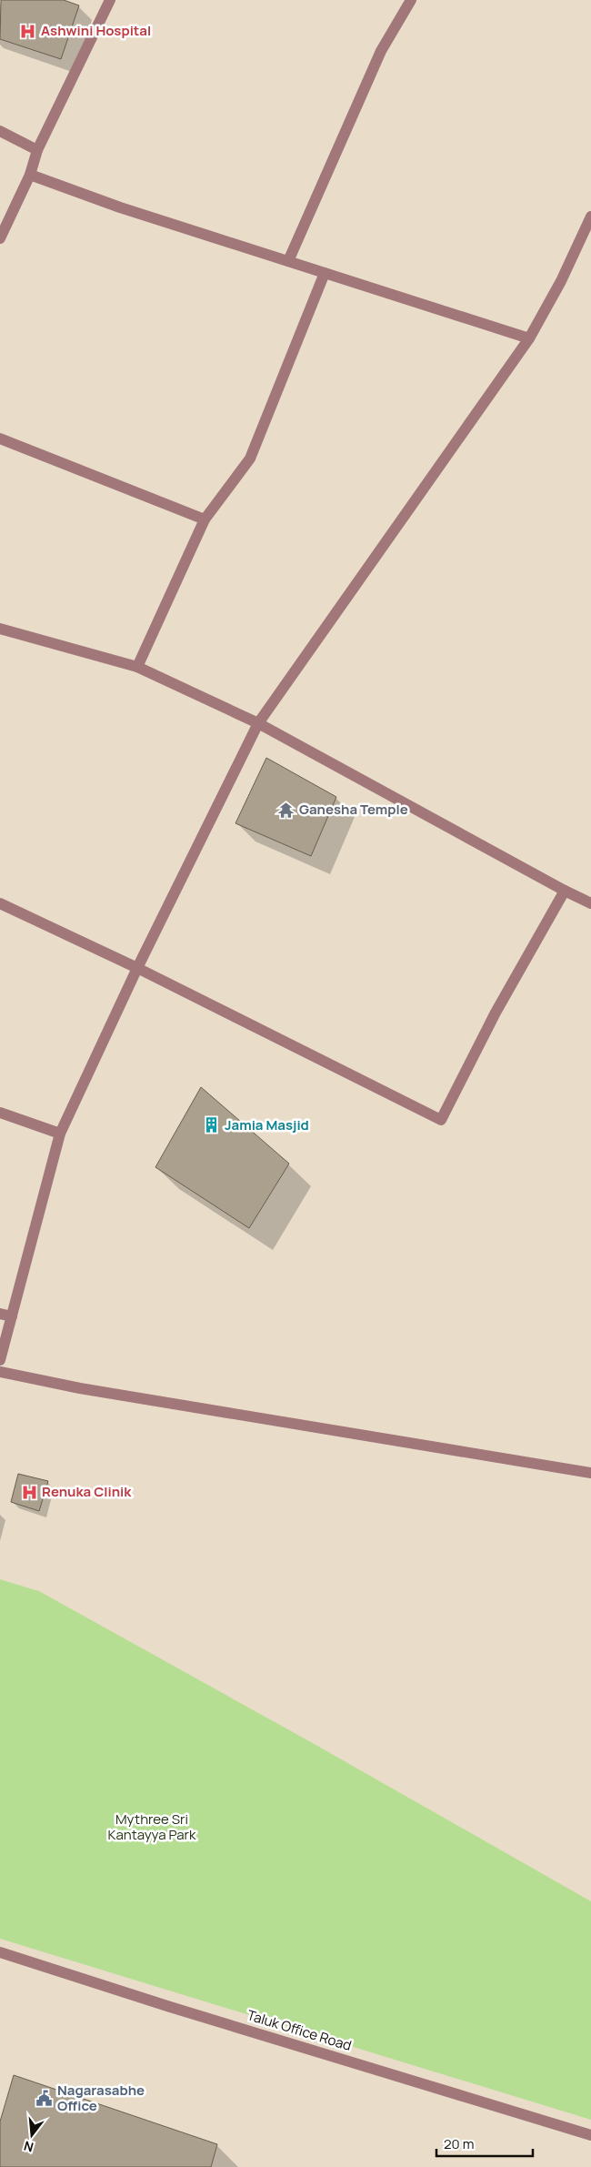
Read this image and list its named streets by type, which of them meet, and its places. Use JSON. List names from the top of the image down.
{
  "streets": {
    "street": ["Taluk Office Road"]
  },
  "parks": ["Mythree Sri Kantayya Park"],
  "places": {
    "hospital": ["Ashwini Hospital", "Renuka Clinik"],
    "temple": ["Ganesha Temple"],
    "building": ["Jamia Masjid"],
    "public building": ["Nagarasabhe Office"]
  },
  "scale_bar": "20 m",
  "north": "bottom"
}
